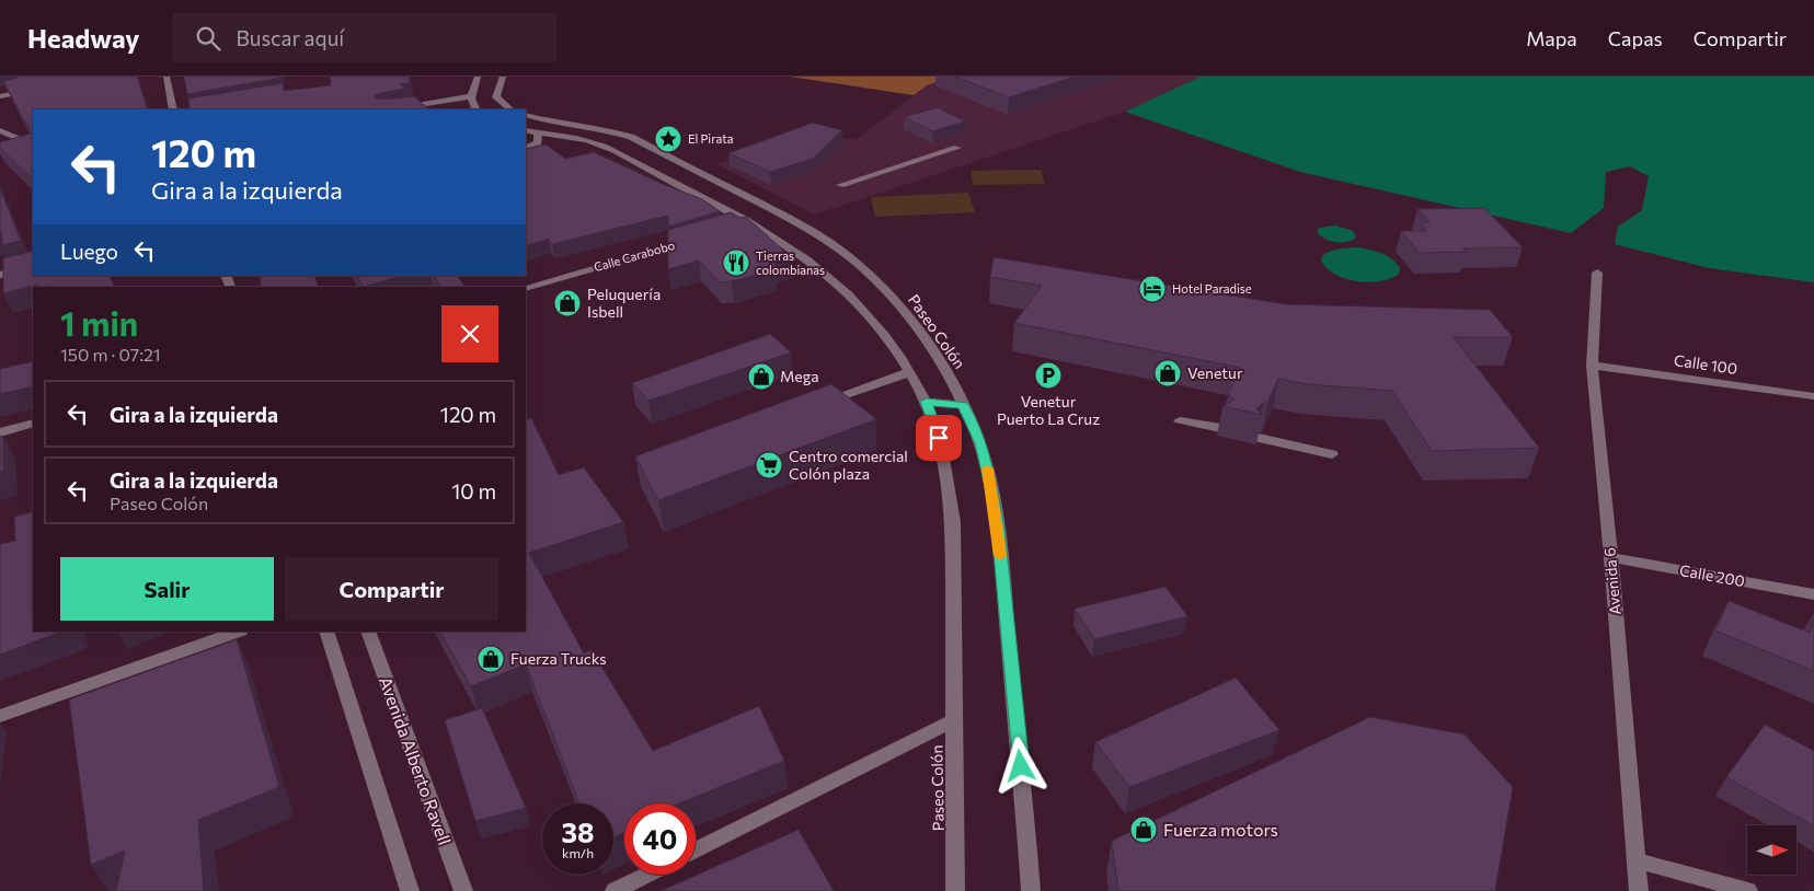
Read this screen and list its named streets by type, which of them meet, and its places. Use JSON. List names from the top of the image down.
{
  "streets": {
    "street": [
      "Calle Carabobo",
      "Paseo Colón",
      "Calle 100",
      "Calle 200",
      "Avenida 6",
      "Avenida Alberto Ravell"
    ]
  },
  "crossings": [
    ["Calle 100", "Avenida 6"],
    ["Calle 200", "Avenida 6"]
  ],
  "places": {
    "place": ["El Pirata"],
    "restaurant": ["Tierras colombianas"],
    "hotel": ["Hotel Paradise"],
    "shop": [
      "Peluquería Isbell",
      "Venetur",
      "Mega",
      "Fuerza Trucks",
      "Fuerza motors"
    ],
    "parking": ["Venetur Puerto La Cruz"],
    "supermarket": ["Centro comercial Colón plaza"]
  },
  "north": "right",
  "page": {
    "header": "Headway",
    "search": "Buscar aquí",
    "nav": ["Mapa", "Capas", "Compartir"],
    "turn": ["120 m", "Gira a la izquierda"],
    "then": "Luego",
    "heading": ["1 min", "150 m · 07:21"],
    "list": [
      {
        "name": "Gira a la izquierda",
        "value": "120 m"
      },
      {
        "name": "Gira a la izquierda",
        "note": "Paseo Colón",
        "value": "10 m"
      }
    ],
    "buttons": ["Salir", "Compartir"],
    "speed": "38 km/h",
    "limit": "40"
  }
}
